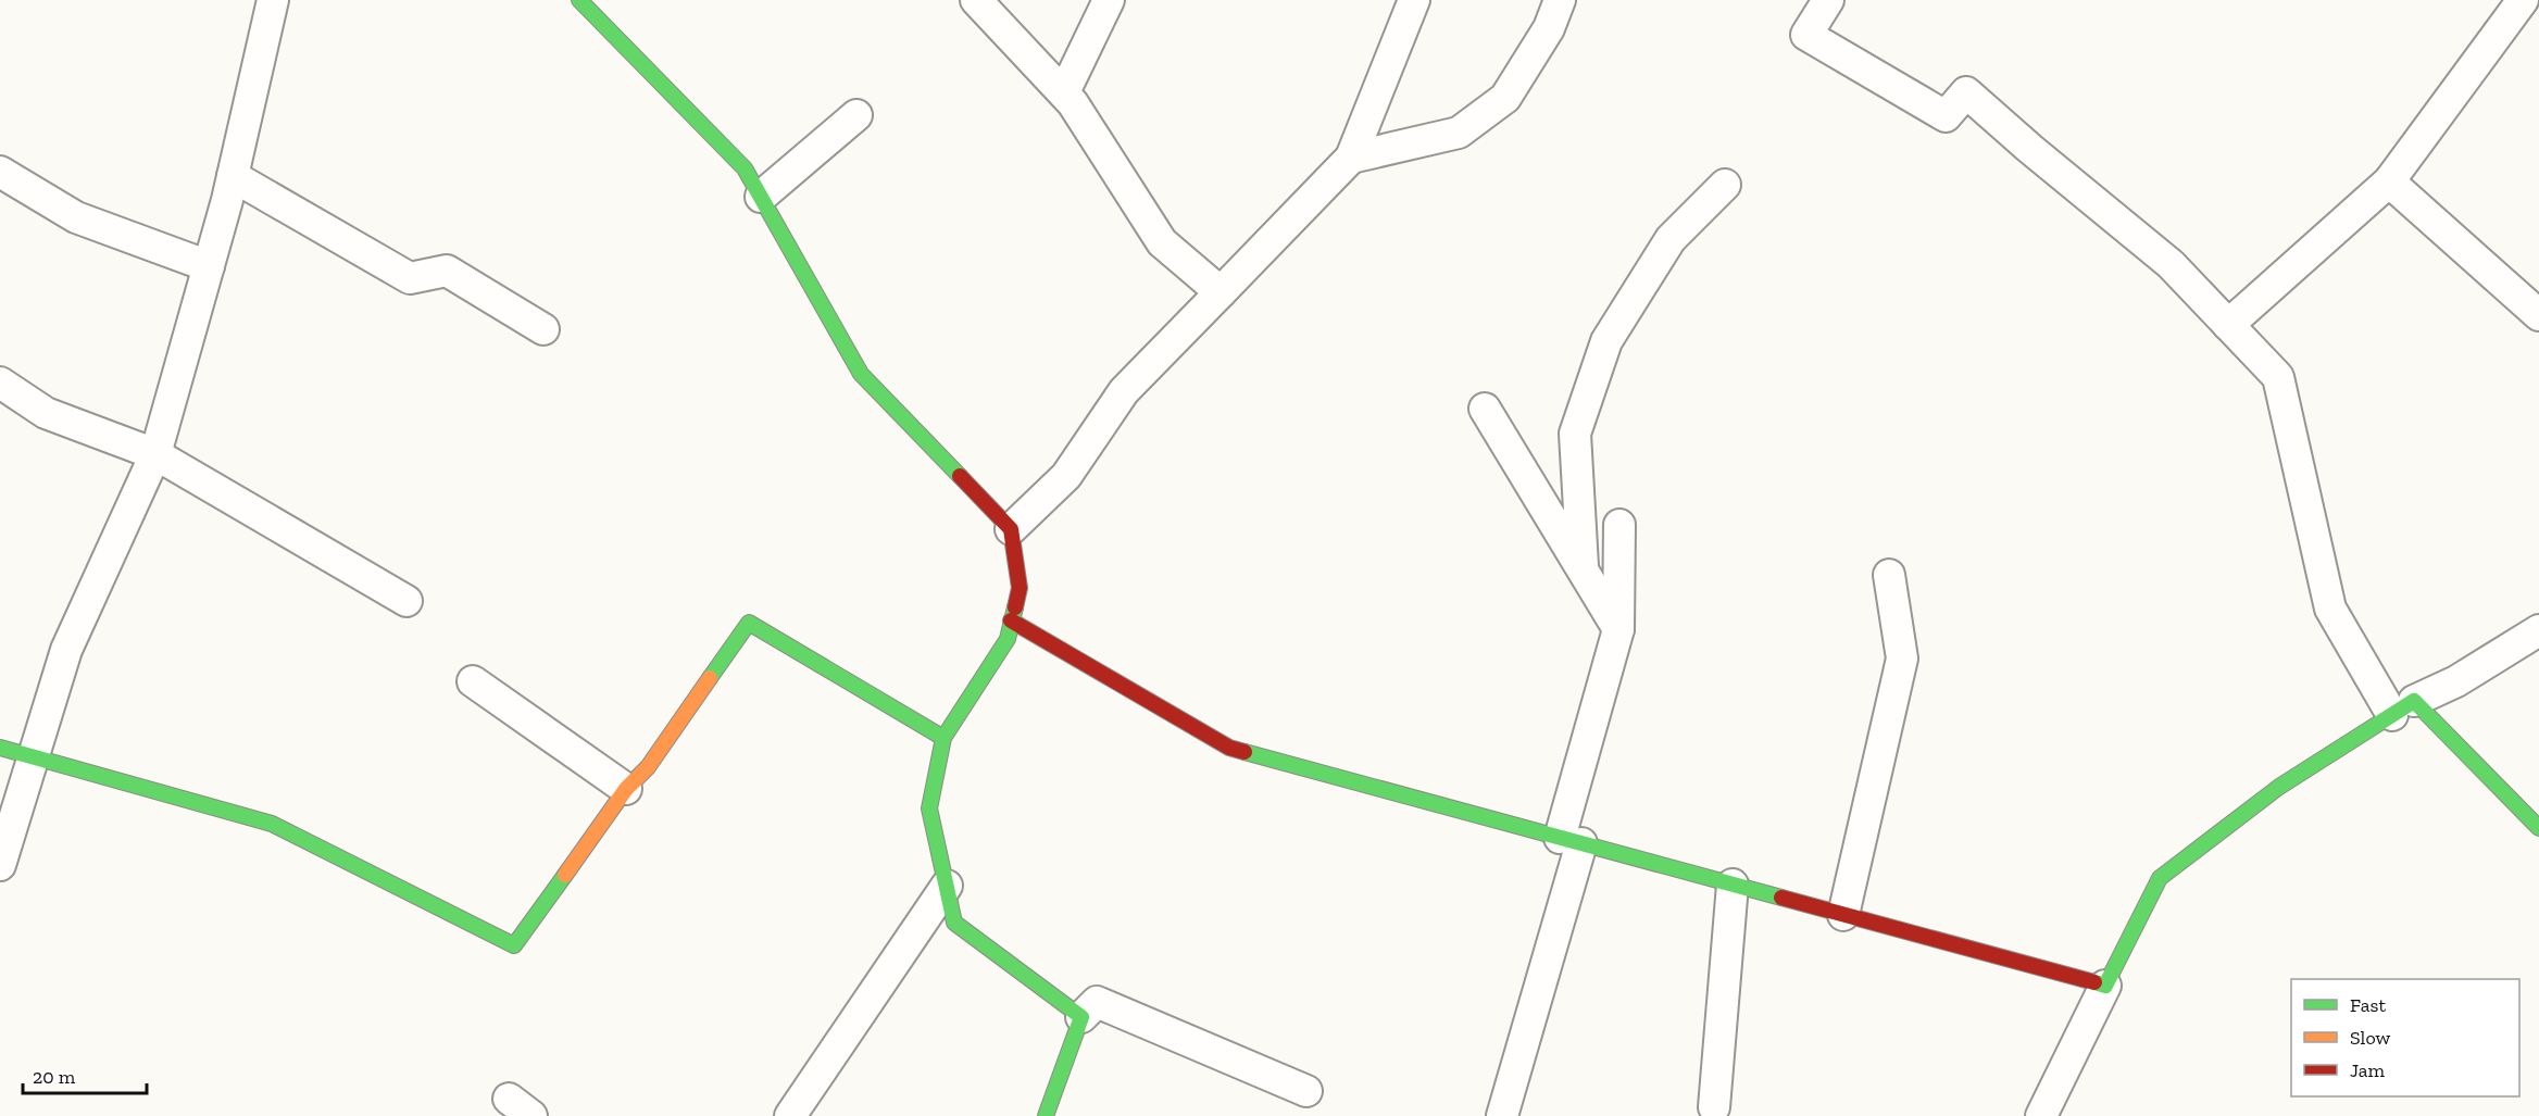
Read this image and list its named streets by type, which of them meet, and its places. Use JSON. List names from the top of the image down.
{
  "legend": ["Fast", "Slow", "Jam"],
  "scale_bar": "20 m"
}
